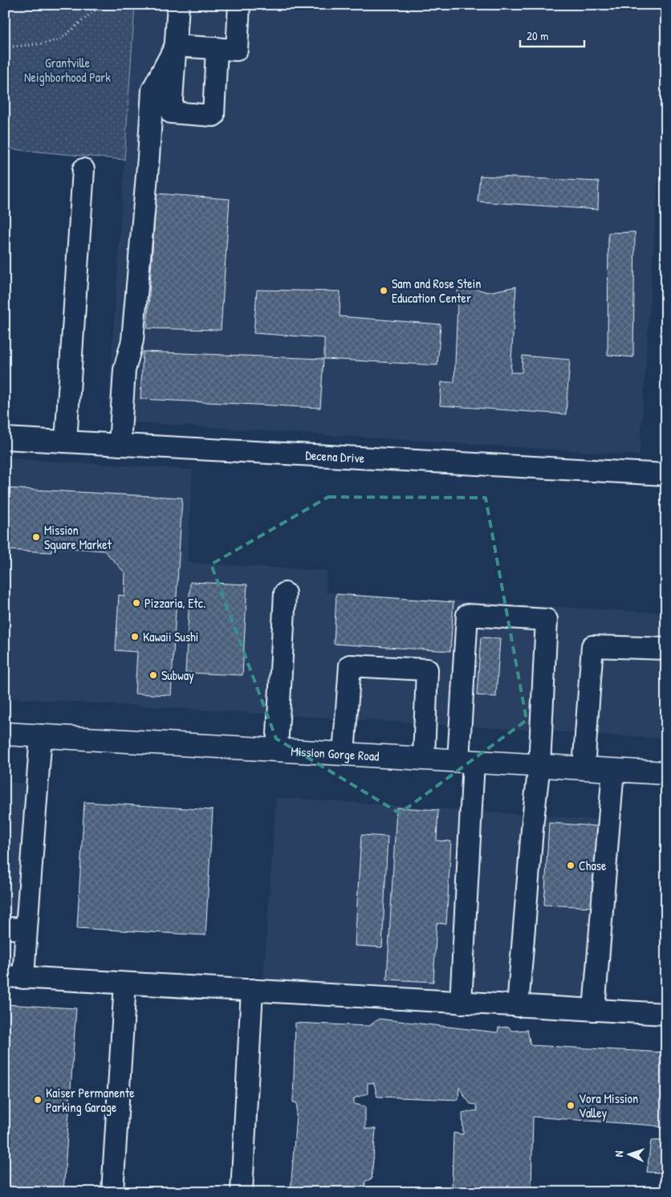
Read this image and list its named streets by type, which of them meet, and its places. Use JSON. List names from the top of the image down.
{
  "streets": {
    "main road": ["Mission Gorge Road"],
    "street": ["Decena Drive"]
  },
  "parks": ["Grantville Neighborhood Park"],
  "places": [
    "Sam and Rose Stein Education Center",
    "Mission Square Market",
    "Pizzaria, Etc.",
    "Kawaii Sushi",
    "Subway",
    "Chase",
    "Kaiser Permanente Parking Garage",
    "Vora Mission Valley"
  ],
  "scale_bar": "20 m",
  "north": "left"
}
